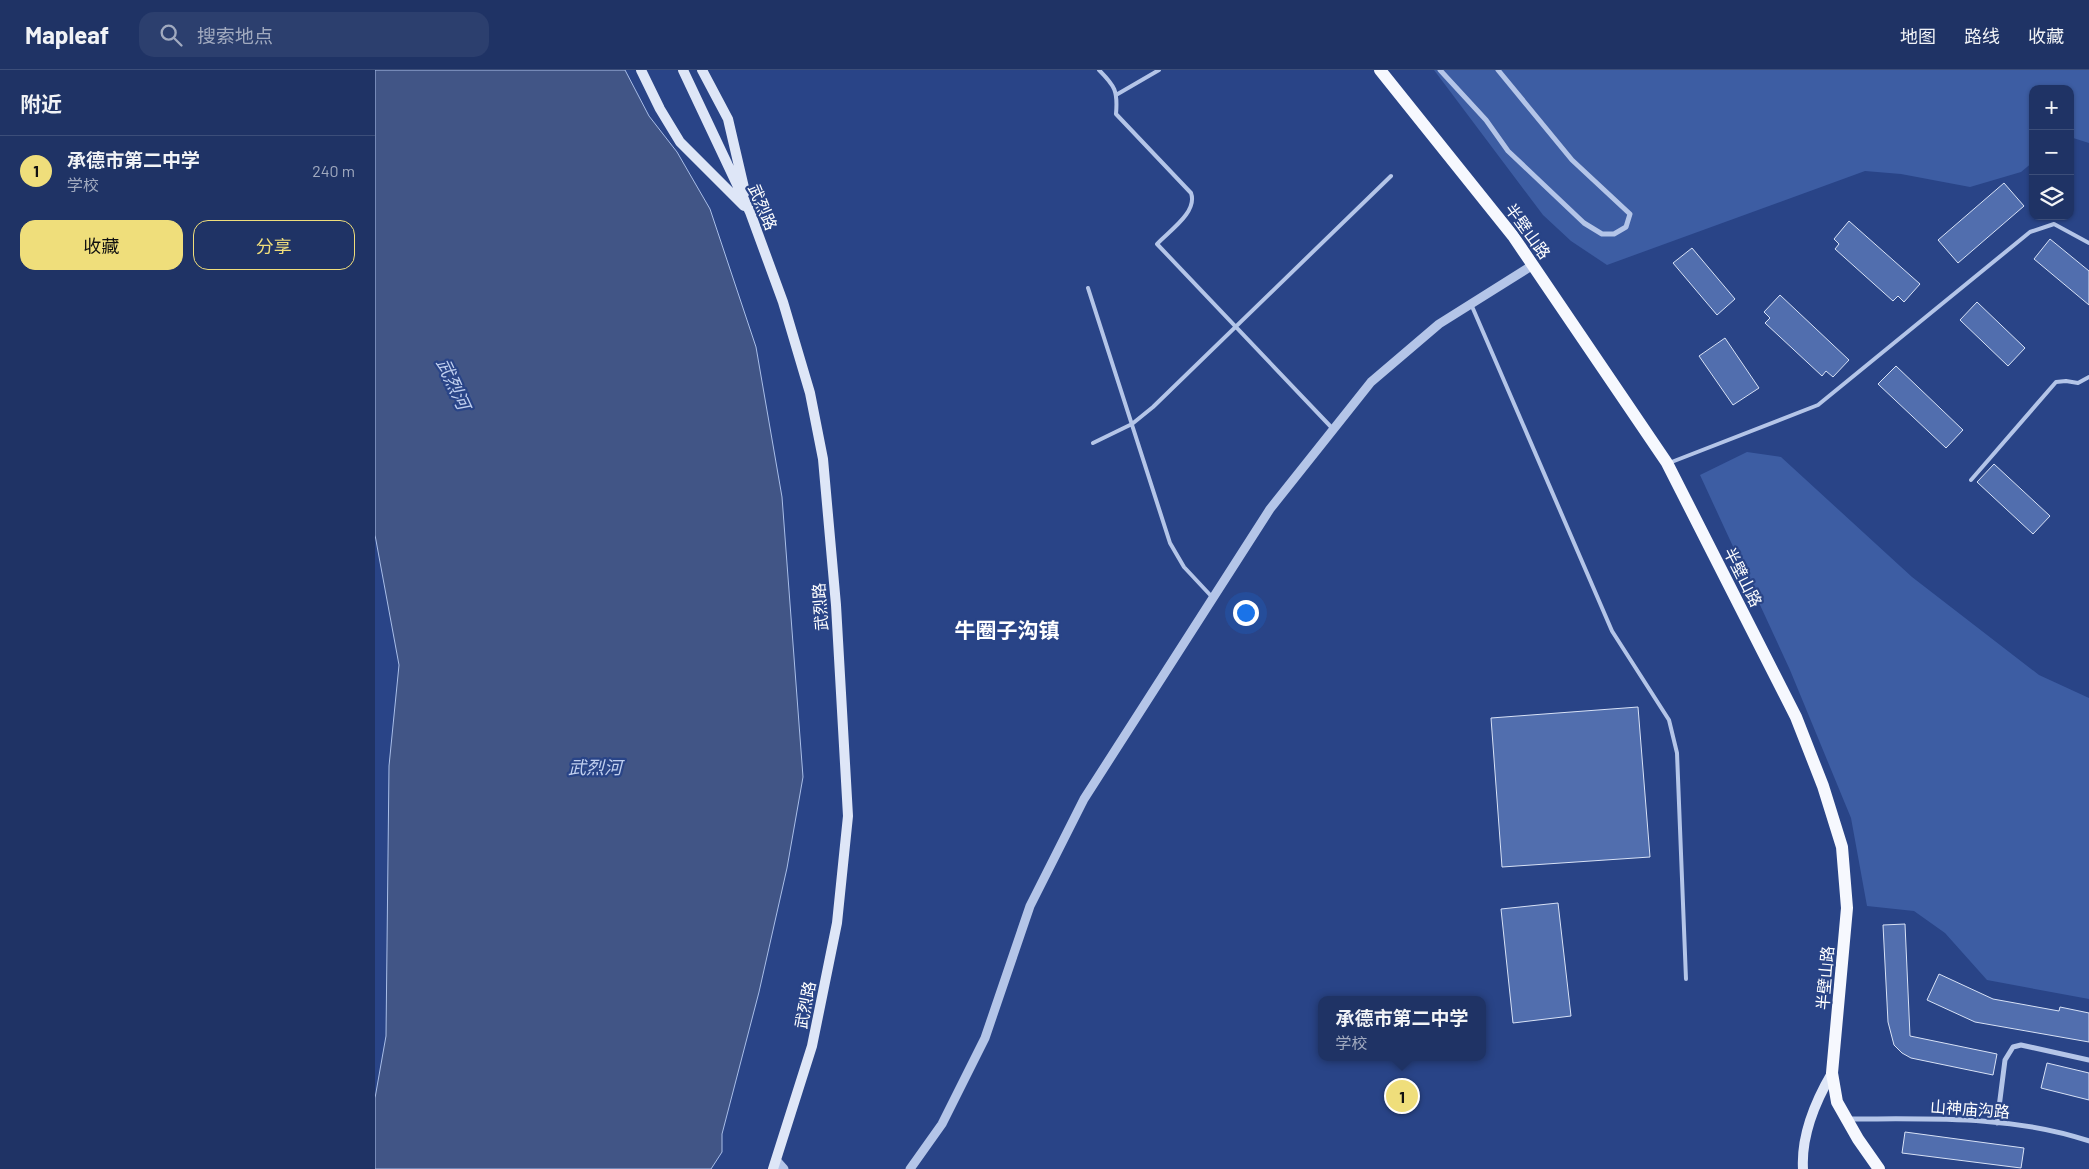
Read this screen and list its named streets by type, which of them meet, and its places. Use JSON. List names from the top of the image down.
{
  "streets": {
    "main road": ["武烈路", "半壁山路"],
    "street": ["山神庙沟路"]
  },
  "crossings": [
    ["半壁山路", "山神庙沟路"]
  ],
  "districts": ["牛圈子沟镇"],
  "water": ["武烈河"],
  "page": {
    "header": "Mapleaf",
    "search": "搜索地点",
    "nav": ["地图", "路线", "收藏"],
    "heading": "附近",
    "map_buttons": ["+", "−"],
    "list": [
      {
        "mark": "1",
        "name": "承德市第二中学",
        "note": "学校",
        "value": "240 m"
      }
    ],
    "buttons": ["收藏", "分享"],
    "popup": ["承德市第二中学", "学校"],
    "pins": "1"
  }
}
